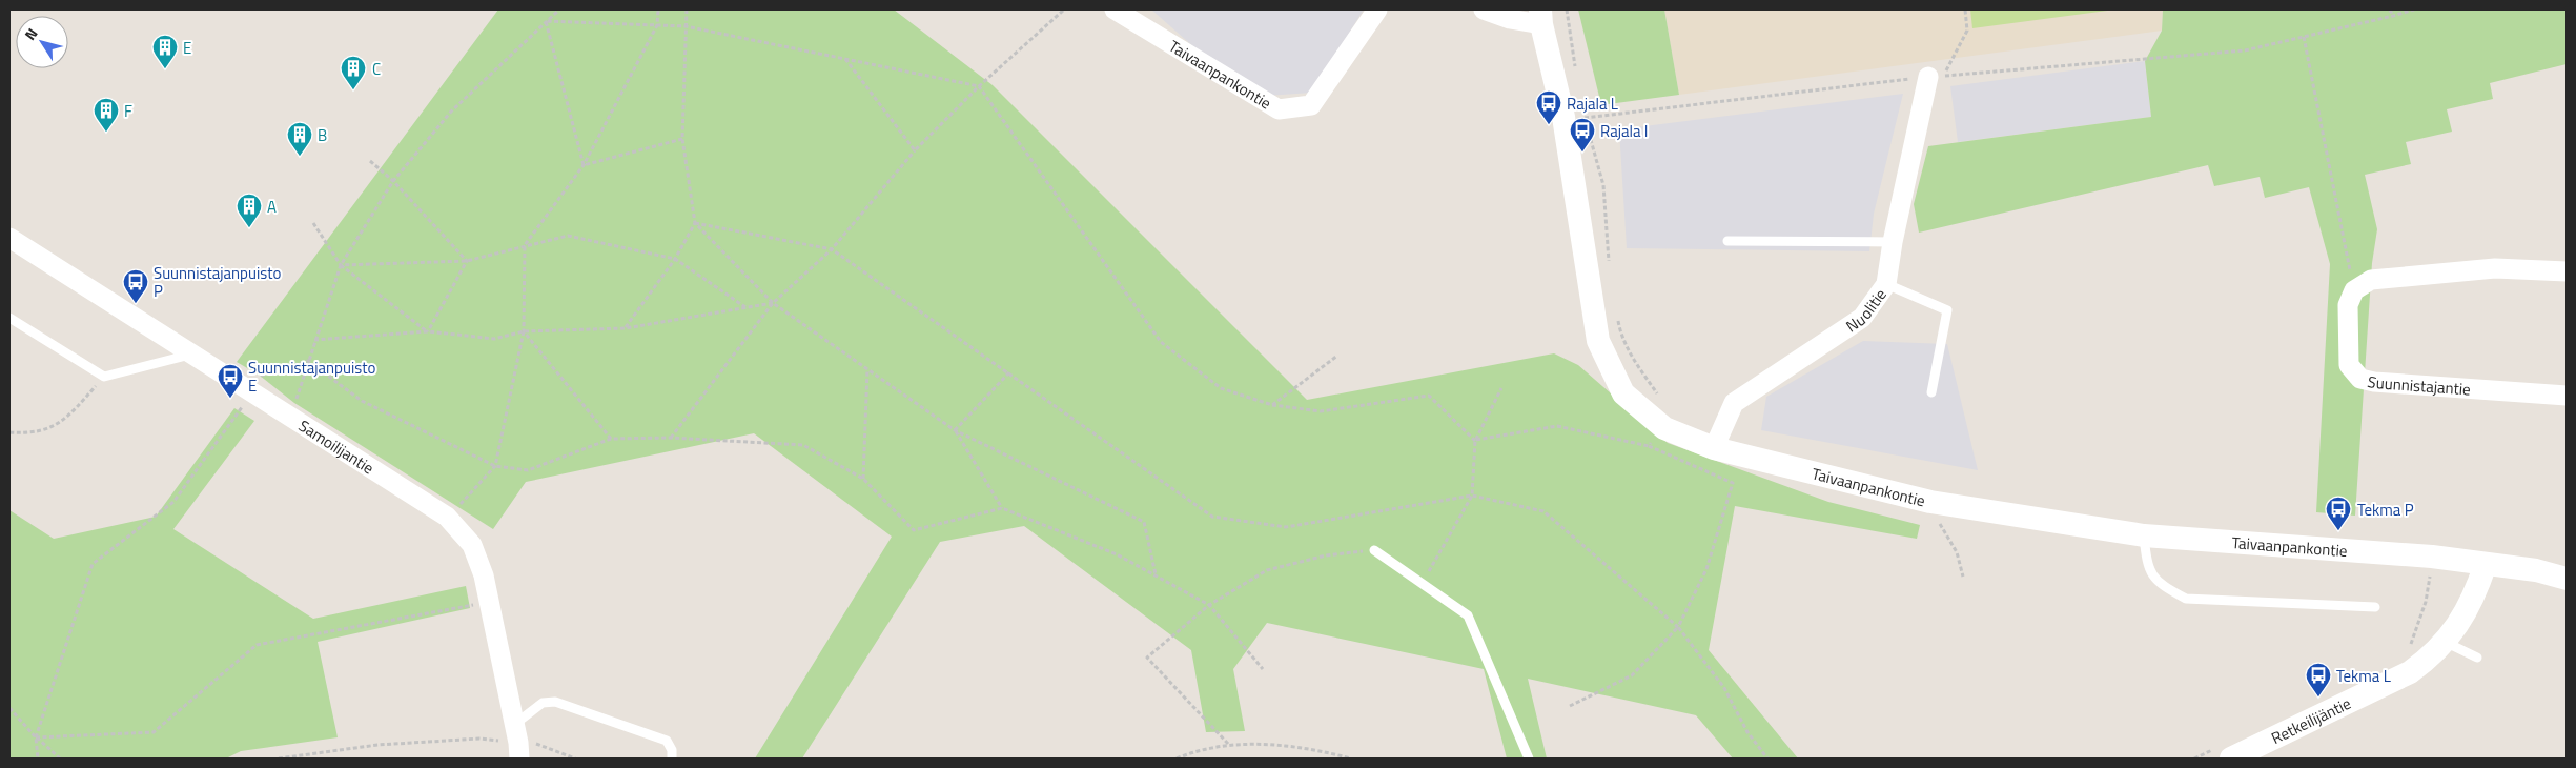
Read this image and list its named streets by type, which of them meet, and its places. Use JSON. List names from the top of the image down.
{
  "streets": {
    "street": [
      "Taivaanpankontie",
      "Nuolitie",
      "Suunnistajantie",
      "Samoilijantie",
      "Retkeilijäntie"
    ]
  },
  "crossings": [
    ["Taivaanpankontie", "Nuolitie"],
    ["Taivaanpankontie", "Retkeilijäntie"]
  ],
  "places": {
    "building": [
      "E",
      "C",
      "F",
      "B",
      "A"
    ],
    "bus stop": [
      "Rajala L",
      "Rajala I",
      "Suunnistajanpuisto P",
      "Suunnistajanpuisto E",
      "Tekma P",
      "Tekma L"
    ]
  },
  "north": "top left"
}
